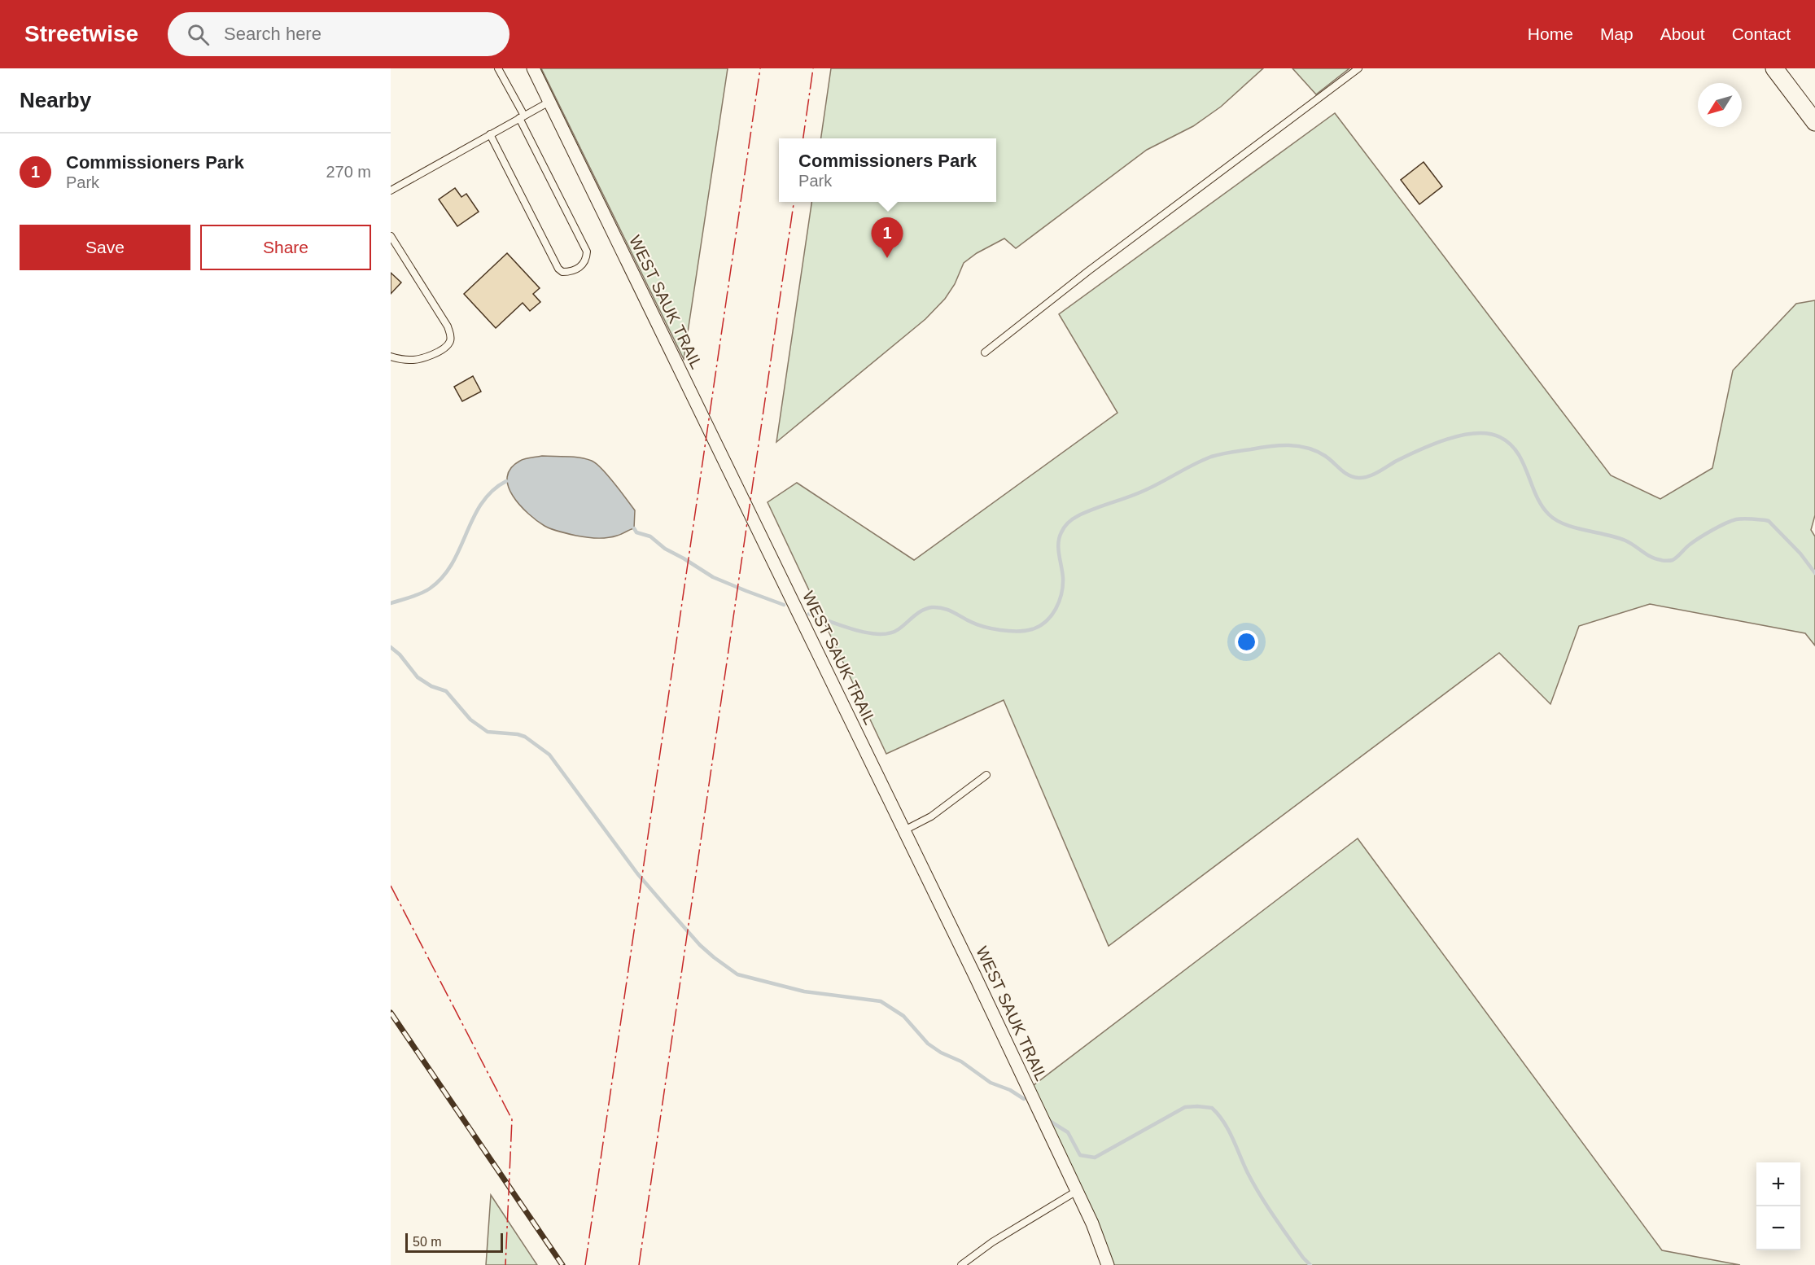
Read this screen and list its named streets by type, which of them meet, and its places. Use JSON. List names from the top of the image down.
{
  "streets": {
    "street": ["WEST SAUK TRAIL"]
  },
  "scale_bar": "50 m",
  "north": "bottom left",
  "page": {
    "header": "Streetwise",
    "search": "Search here",
    "nav": [
      "Home",
      "Map",
      "About",
      "Contact"
    ],
    "heading": "Nearby",
    "list": [
      {
        "mark": "1",
        "name": "Commissioners Park",
        "note": "Park",
        "value": "270 m"
      }
    ],
    "popup": ["Commissioners Park", "Park"],
    "buttons": ["Save", "Share"],
    "pins": "1",
    "map_buttons": ["+", "−"],
    "scale": "50 m"
  }
}
